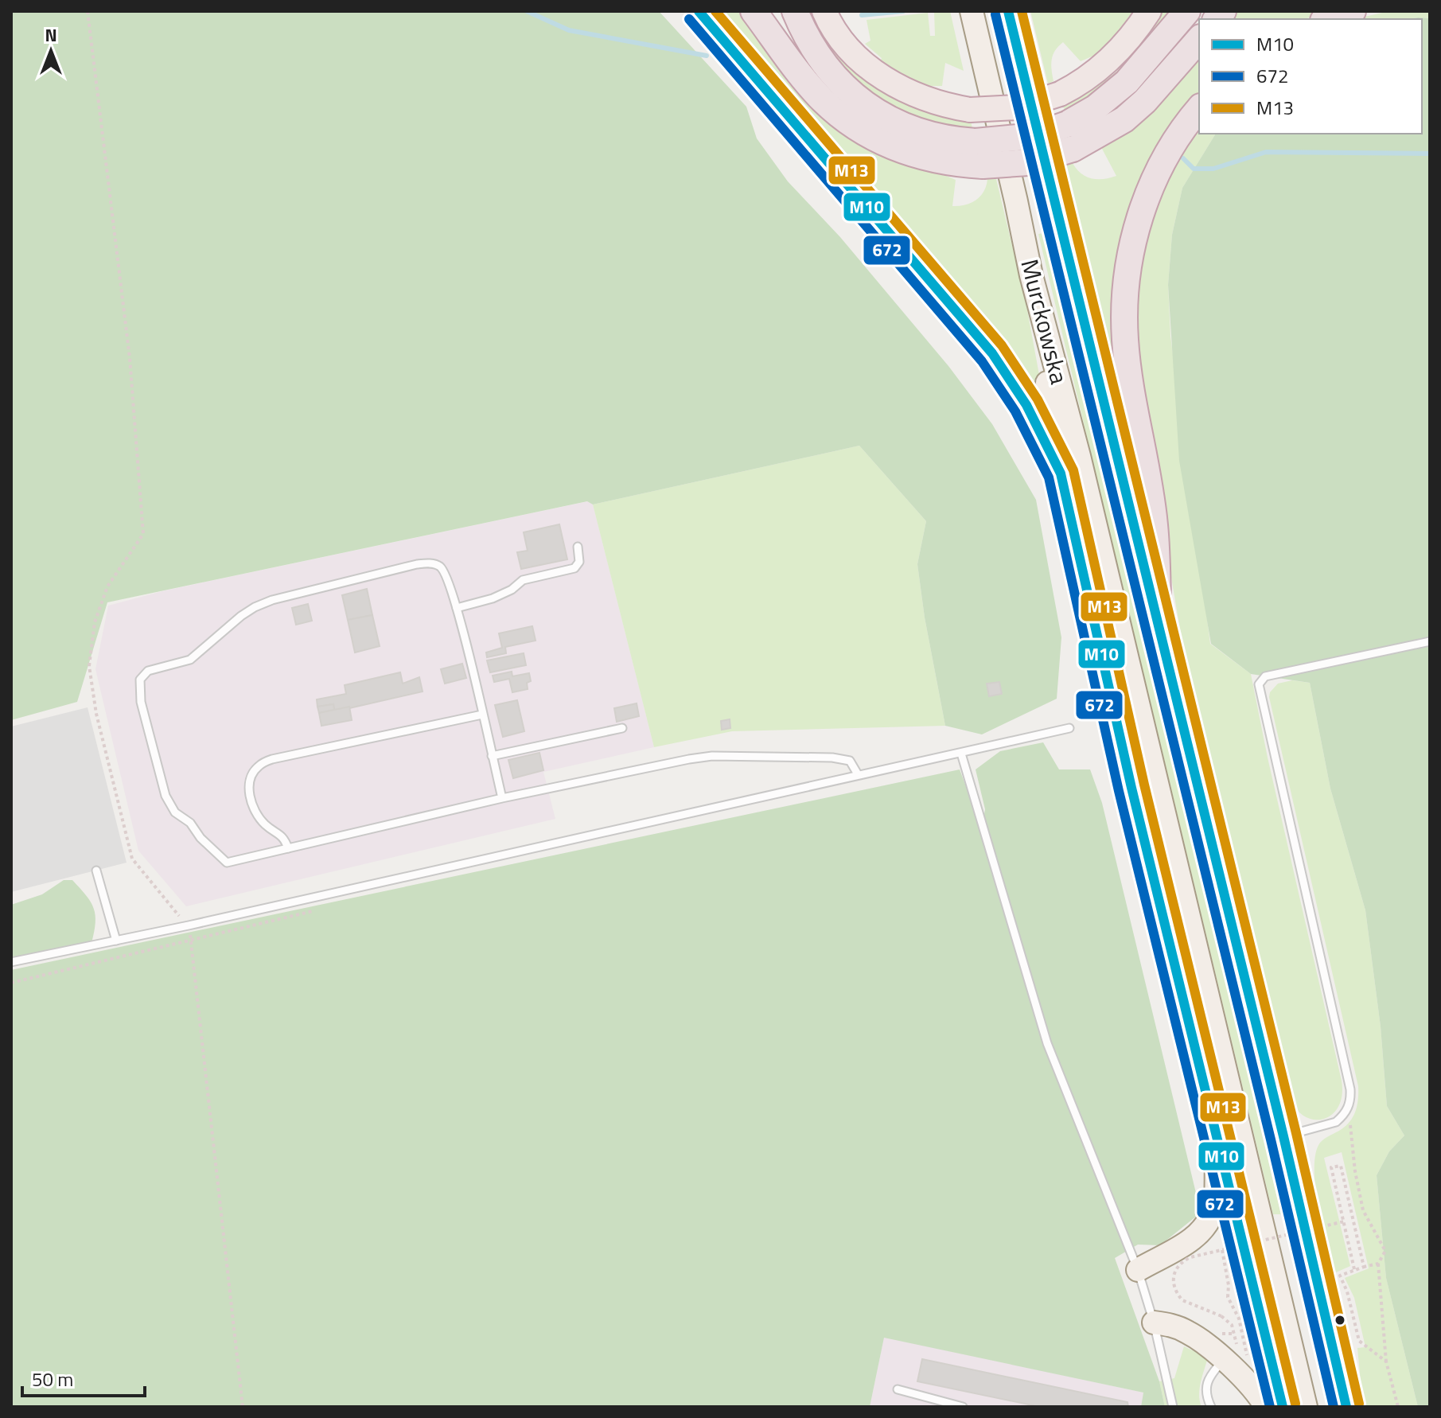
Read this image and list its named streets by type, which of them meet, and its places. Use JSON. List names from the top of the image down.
{
  "streets": {
    "main road": ["Murckowska"]
  },
  "lines": ["transit line M10", "transit line M13", "transit line 672"],
  "legend": ["M10", "672", "M13"],
  "scale_bar": "50 m",
  "north": "top"
}
